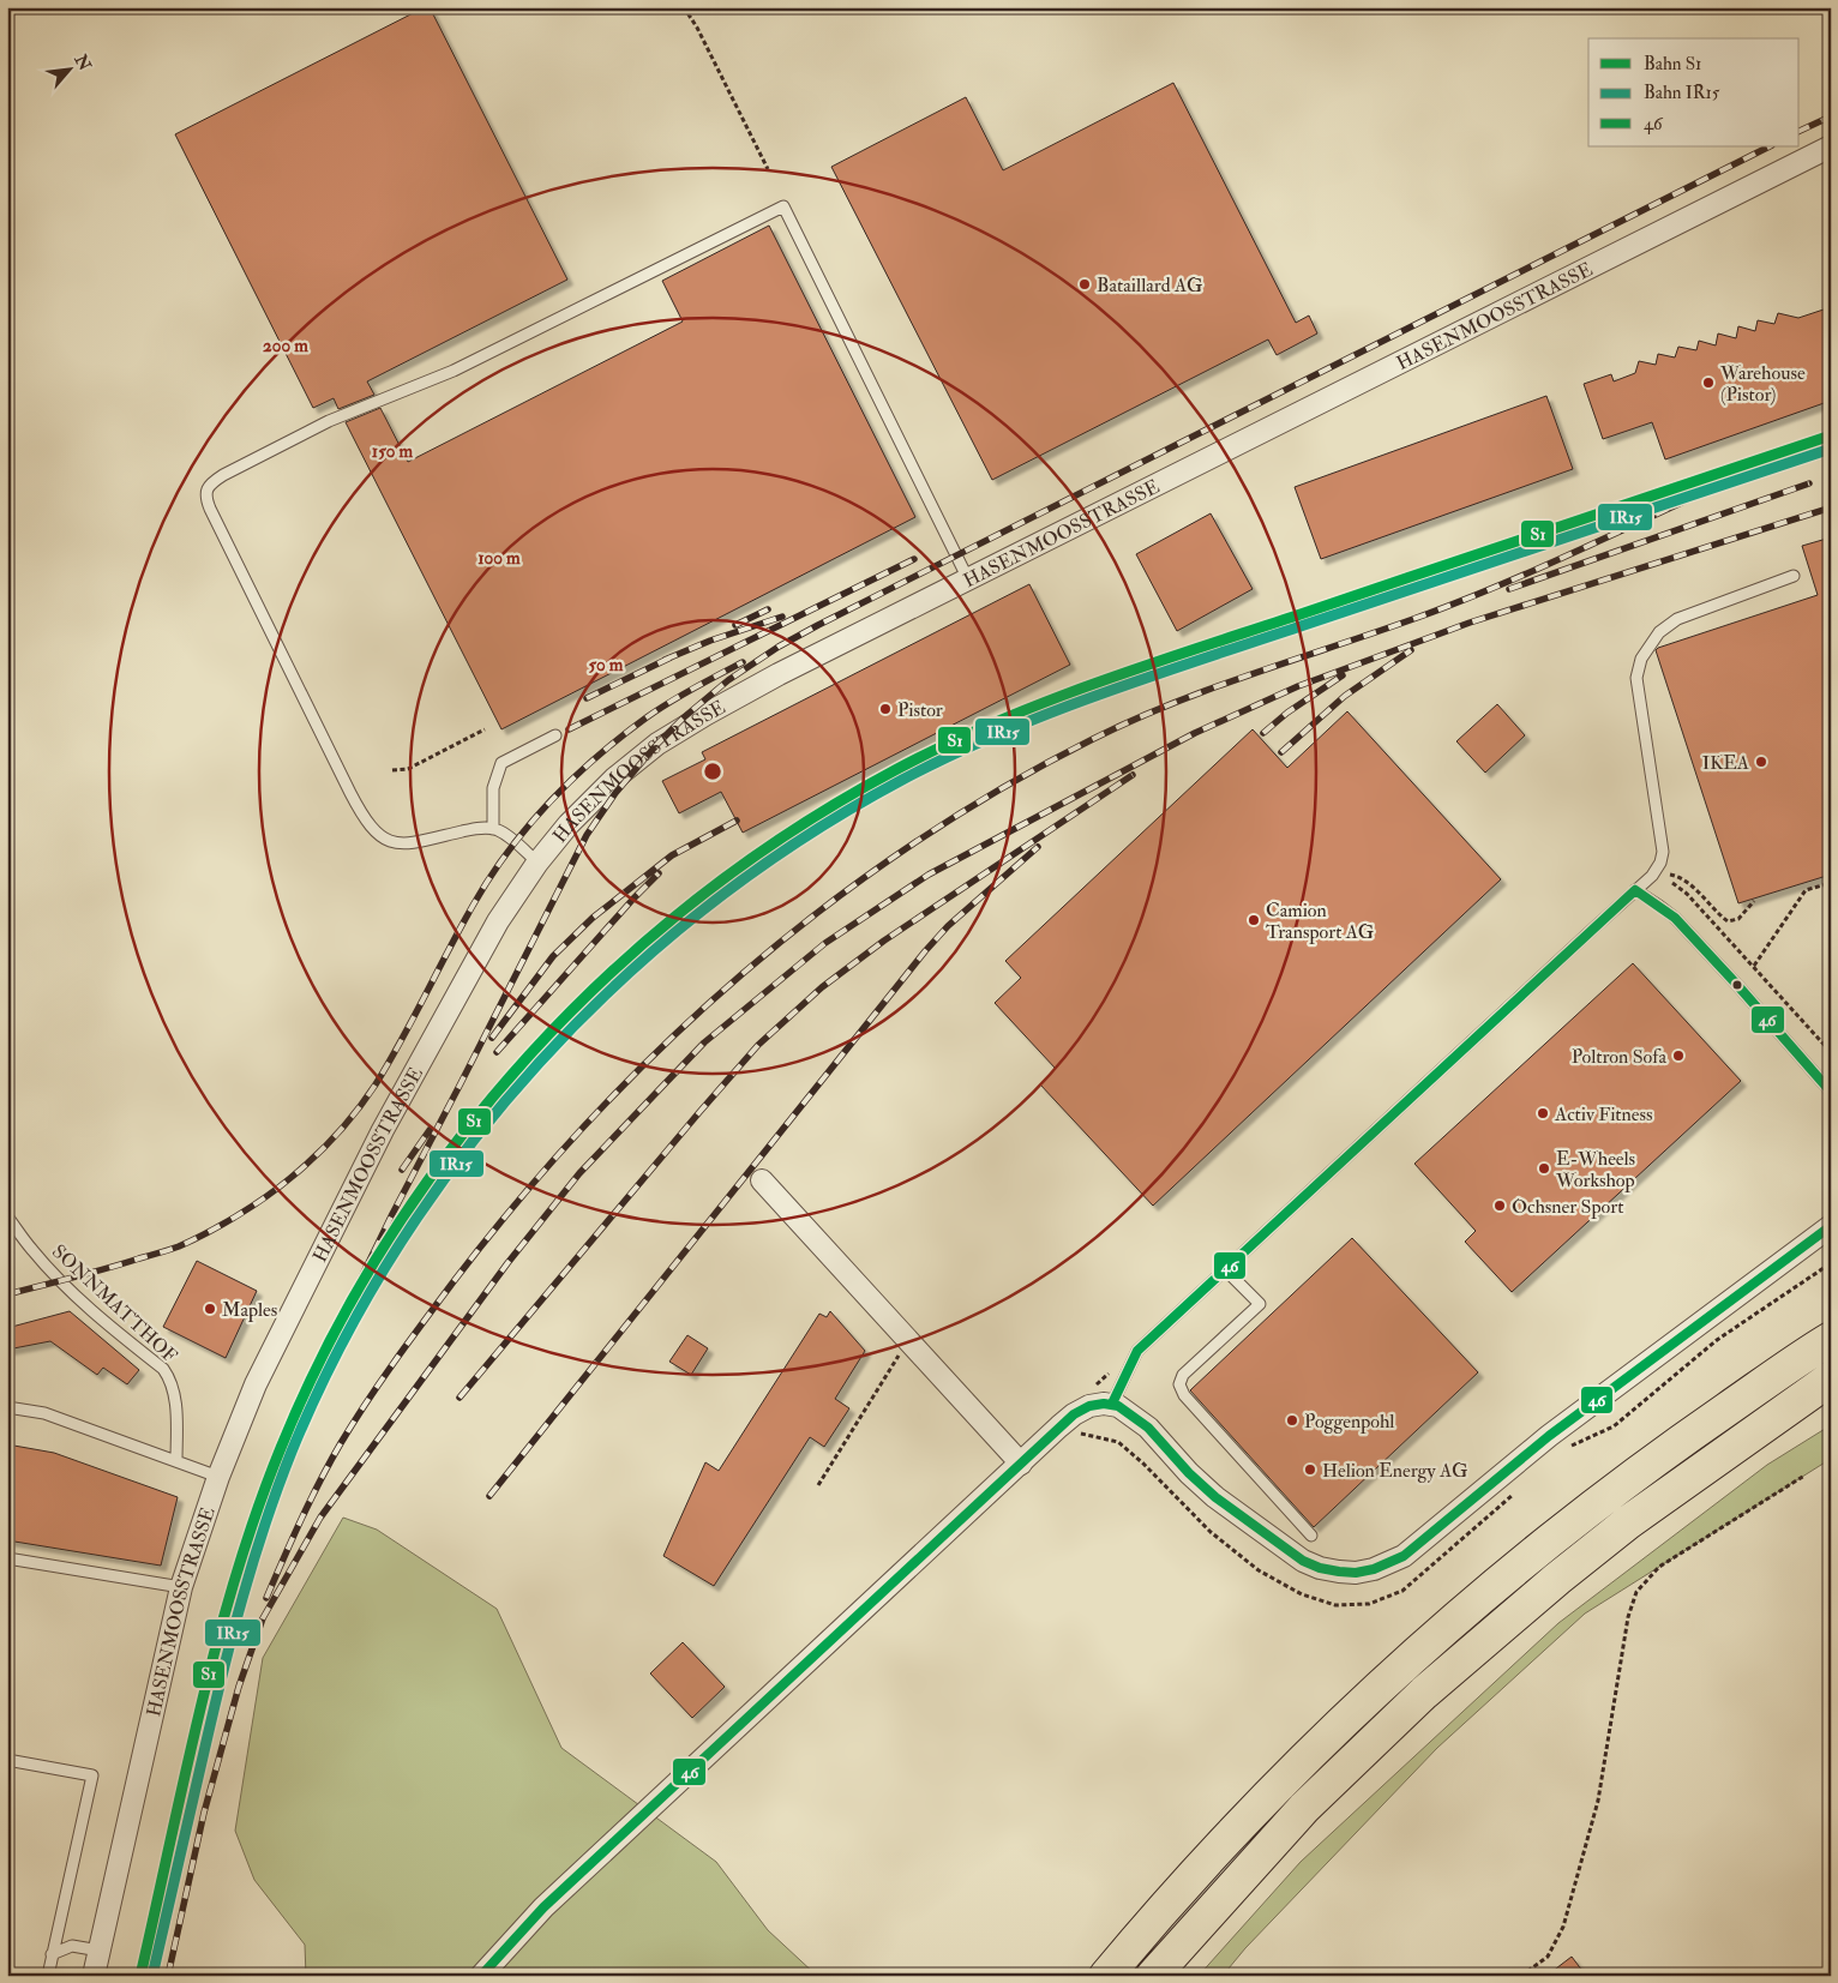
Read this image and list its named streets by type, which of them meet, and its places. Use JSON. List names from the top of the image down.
{
  "streets": {
    "street": ["HASENMOOSSTRASSE"],
    "lane": ["SONNMATTHOF"]
  },
  "places": [
    "Bataillard AG",
    "Warehouse (Pistor)",
    "Pistor",
    "IKEA",
    "Camion Transport AG",
    "Poltron Sofa",
    "Activ Fitness",
    "E-Wheels Workshop",
    "Ochsner Sport",
    "Maples",
    "Poggenpohl",
    "Helion Energy AG"
  ],
  "lines": ["rail line S1", "rail line IR15", "transit line 46"],
  "legend": ["Bahn S1", "Bahn IR15", "46"],
  "north": "top right",
  "rings": [
    "200 m",
    "150 m",
    "100 m",
    "50 m"
  ]
}
